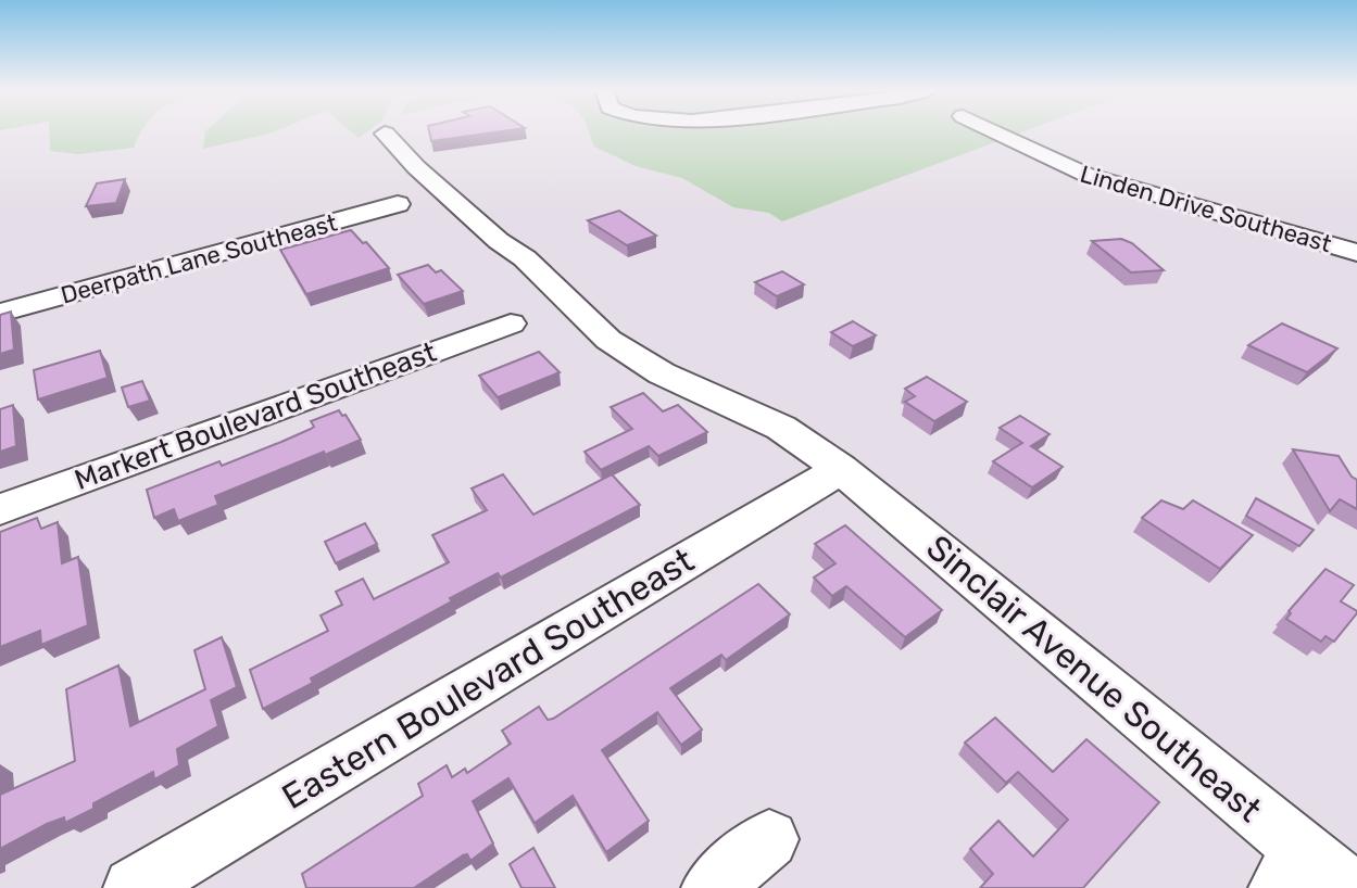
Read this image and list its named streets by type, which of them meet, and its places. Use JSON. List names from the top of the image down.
{
  "streets": {
    "street": [
      "Linden Drive Southeast",
      "Deerpath Lane Southeast",
      "Markert Boulevard Southeast",
      "Eastern Boulevard Southeast",
      "Sinclair Avenue Southeast"
    ]
  },
  "crossings": [
    ["Eastern Boulevard Southeast", "Sinclair Avenue Southeast"]
  ]
}
